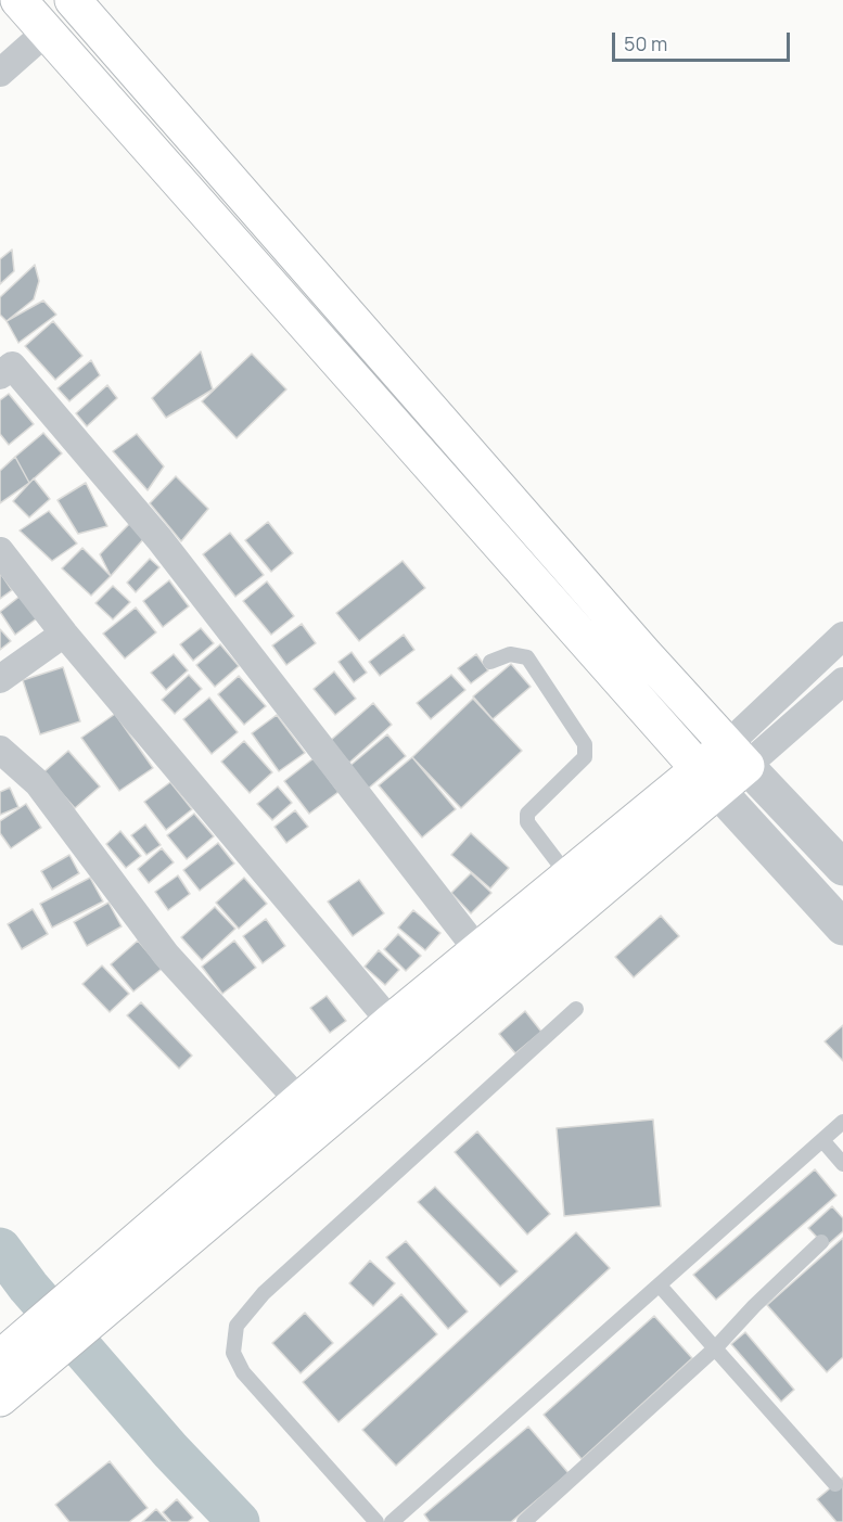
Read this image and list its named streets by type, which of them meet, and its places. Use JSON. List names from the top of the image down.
{
  "scale_bar": "50 m"
}
